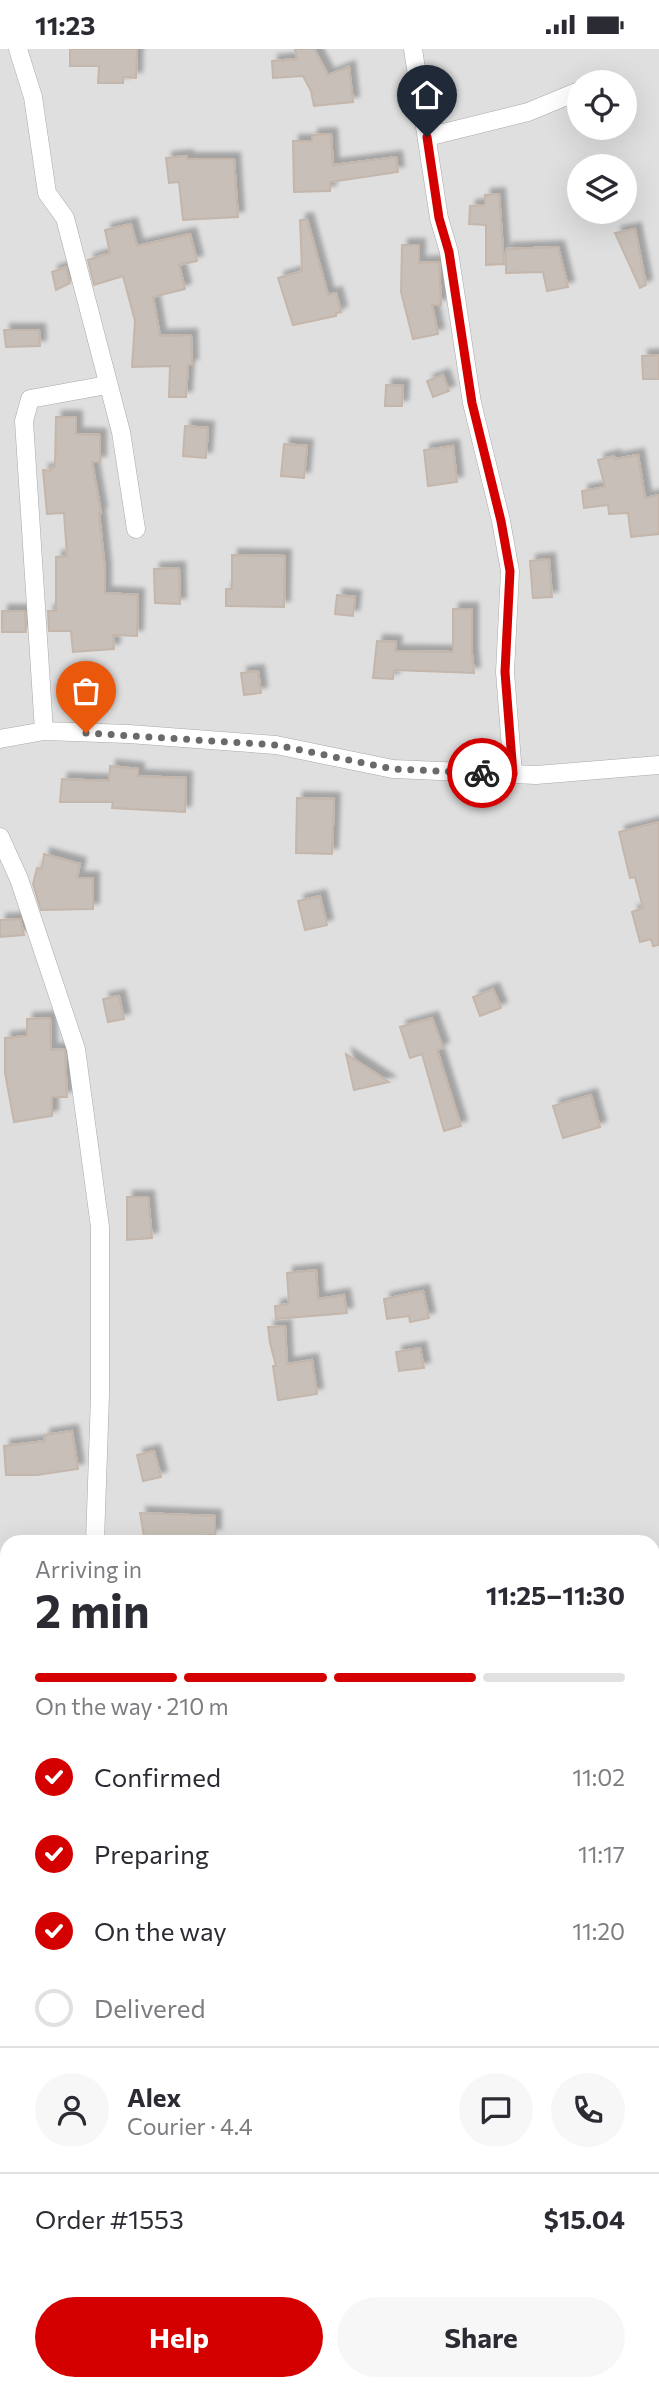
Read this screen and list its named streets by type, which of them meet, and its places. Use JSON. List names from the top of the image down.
{
  "page": {
    "status": "11:23",
    "heading": ["2 min", "Arriving in", "11:25–11:30"],
    "panel": [
      "Alex",
      "Courier · 4.4",
      "Order #1553",
      "$15.04"
    ],
    "bar": "On the way · 210 m",
    "list": [
      ["Confirmed", "11:02"],
      ["Preparing", "11:17"],
      ["On the way", "11:20"],
      "Delivered"
    ],
    "buttons": ["Help", "Share"]
  }
}
